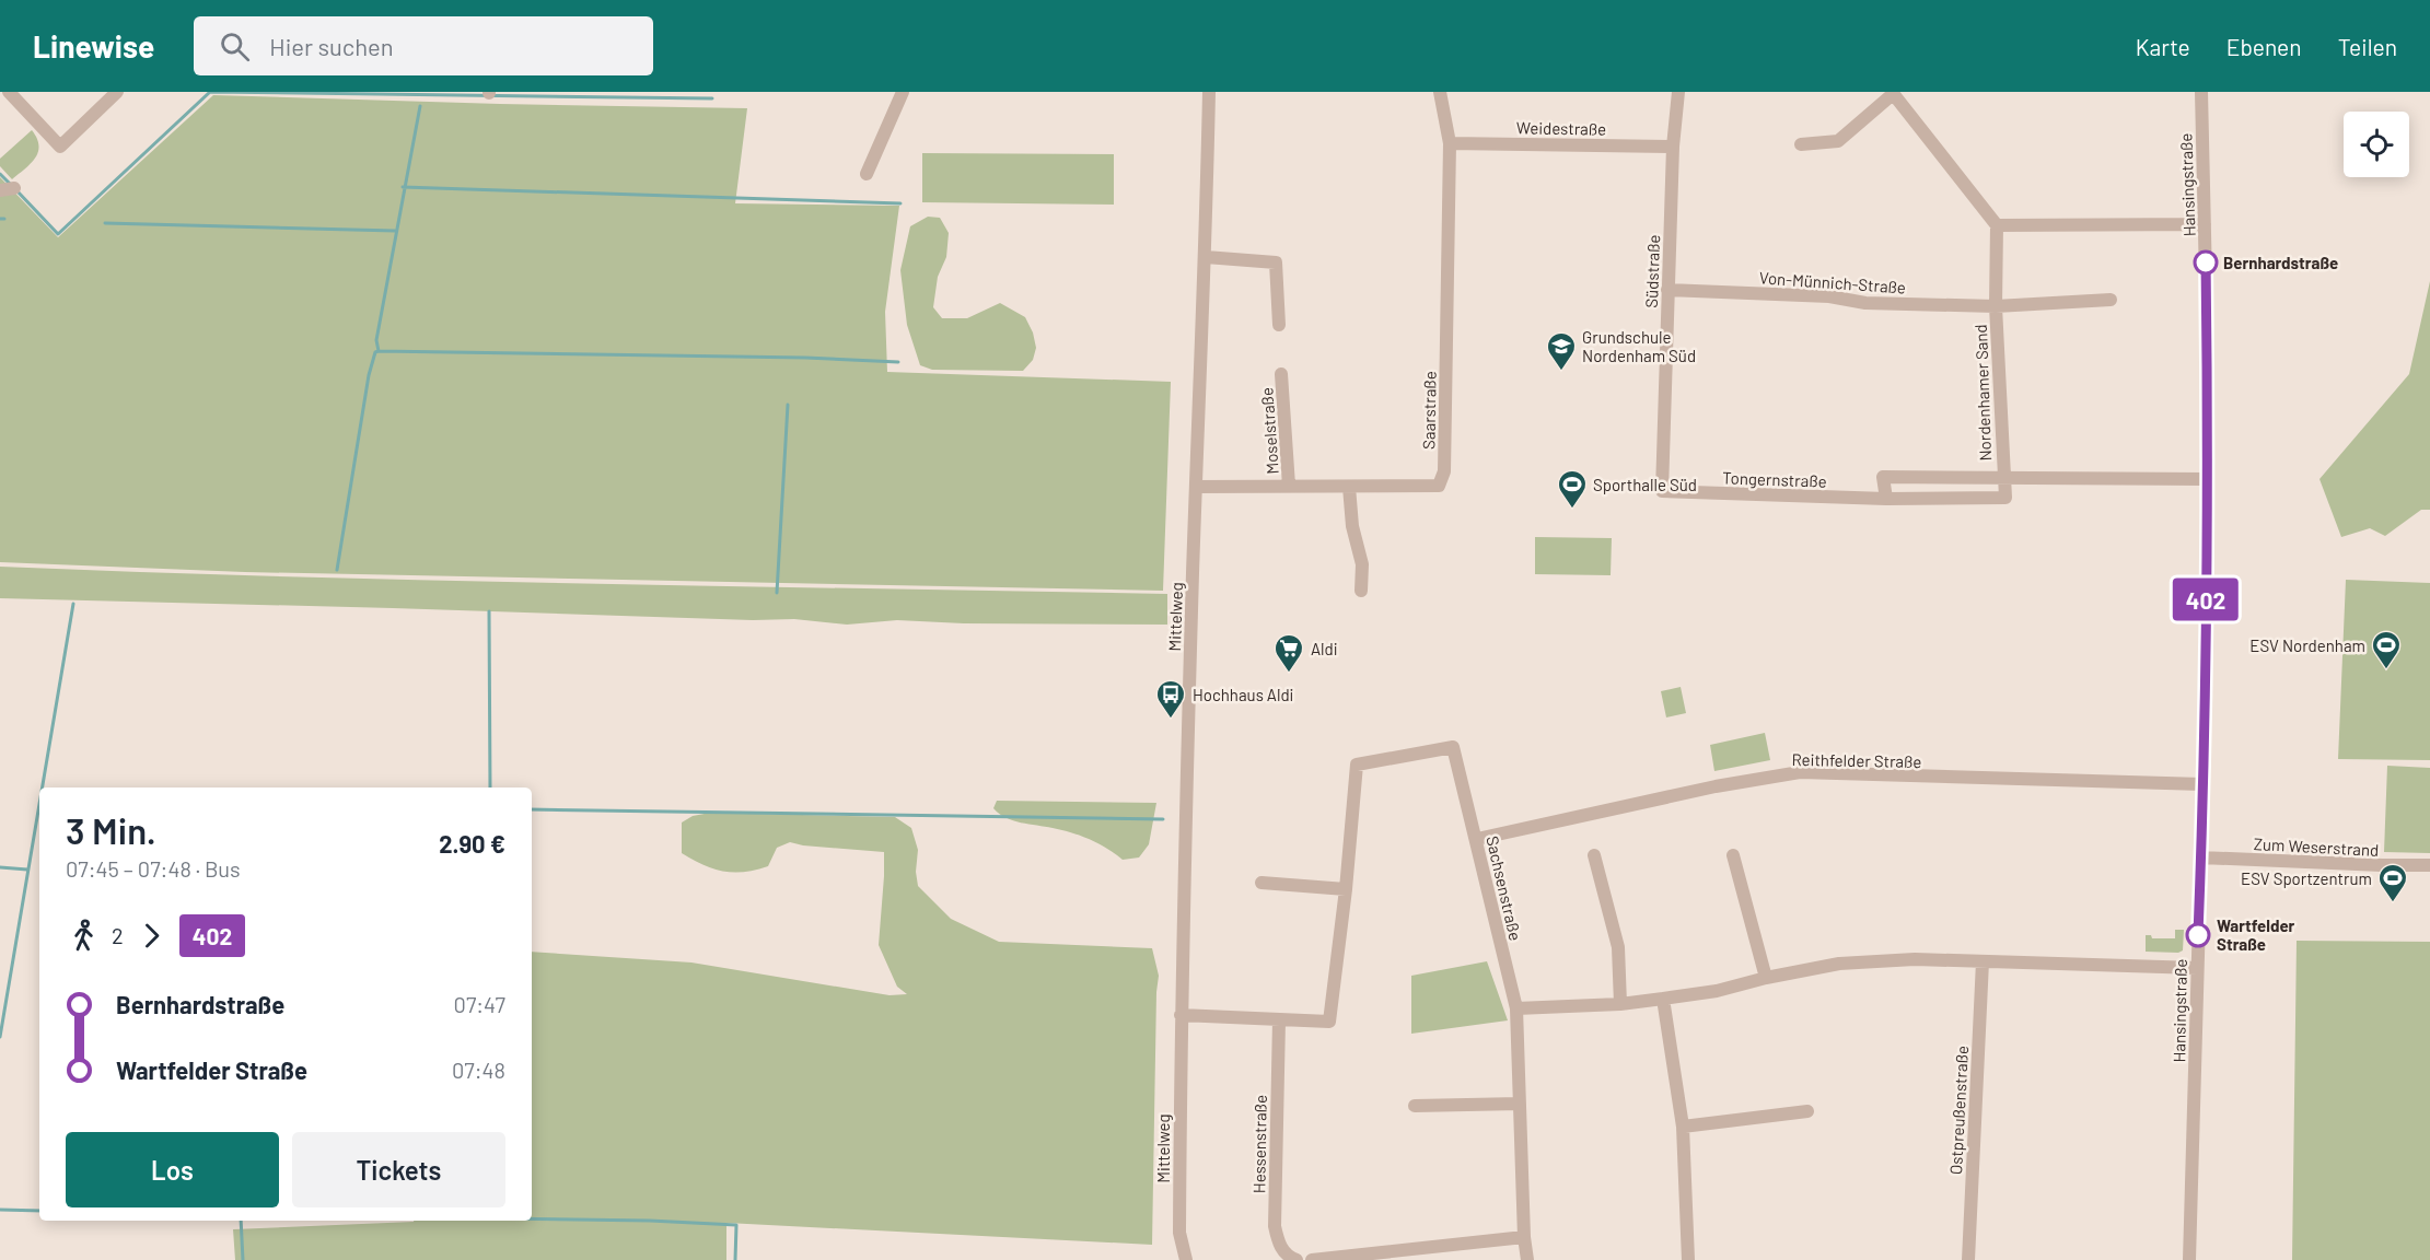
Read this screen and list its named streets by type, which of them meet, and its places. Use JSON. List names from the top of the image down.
{
  "streets": {
    "street": [
      "Weidestraße",
      "Hansingstraße",
      "Südstraße",
      "Von-Münnich-Straße",
      "Nordenhamer Sand",
      "Saarstraße",
      "Moselstraße",
      "Tongernstraße",
      "Mittelweg",
      "Reithfelder Straße",
      "Zum Weserstrand",
      "Sachsenstraße",
      "Ostpreußenstraße",
      "Hessenstraße"
    ]
  },
  "crossings": [
    ["Weidestraße", "Südstraße"],
    ["Weidestraße", "Saarstraße"],
    ["Hansingstraße", "Reithfelder Straße"],
    ["Hansingstraße", "Zum Weserstrand"],
    ["Südstraße", "Von-Münnich-Straße"],
    ["Südstraße", "Tongernstraße"],
    ["Von-Münnich-Straße", "Nordenhamer Sand"],
    ["Nordenhamer Sand", "Tongernstraße"],
    ["Saarstraße", "Moselstraße"],
    ["Saarstraße", "Mittelweg"],
    ["Mittelweg", "Sachsenstraße"],
    ["Reithfelder Straße", "Sachsenstraße"],
    ["Sachsenstraße", "Hessenstraße"]
  ],
  "places": {
    "other": ["Bernhardstraße", "Wartfelder Straße"],
    "school or university": ["Grundschule Nordenham Süd"],
    "sports": ["Sporthalle Süd", "ESV Nordenham", "ESV Sportzentrum"],
    "supermarket": ["Aldi"],
    "bus stop": ["Hochhaus Aldi"]
  },
  "lines": ["bus line 402"],
  "page": {
    "header": "Linewise",
    "search": "Hier suchen",
    "nav": ["Karte", "Ebenen", "Teilen"],
    "on_map": "402",
    "heading": ["3 Min.", "07:45 – 07:48 · Bus", "2.90 €"],
    "legs": ["2", "402"],
    "list": [
      {
        "name": "Bernhardstraße",
        "value": "07:47"
      },
      {
        "name": "Wartfelder Straße",
        "value": "07:48"
      }
    ],
    "buttons": ["Los", "Tickets"]
  }
}
